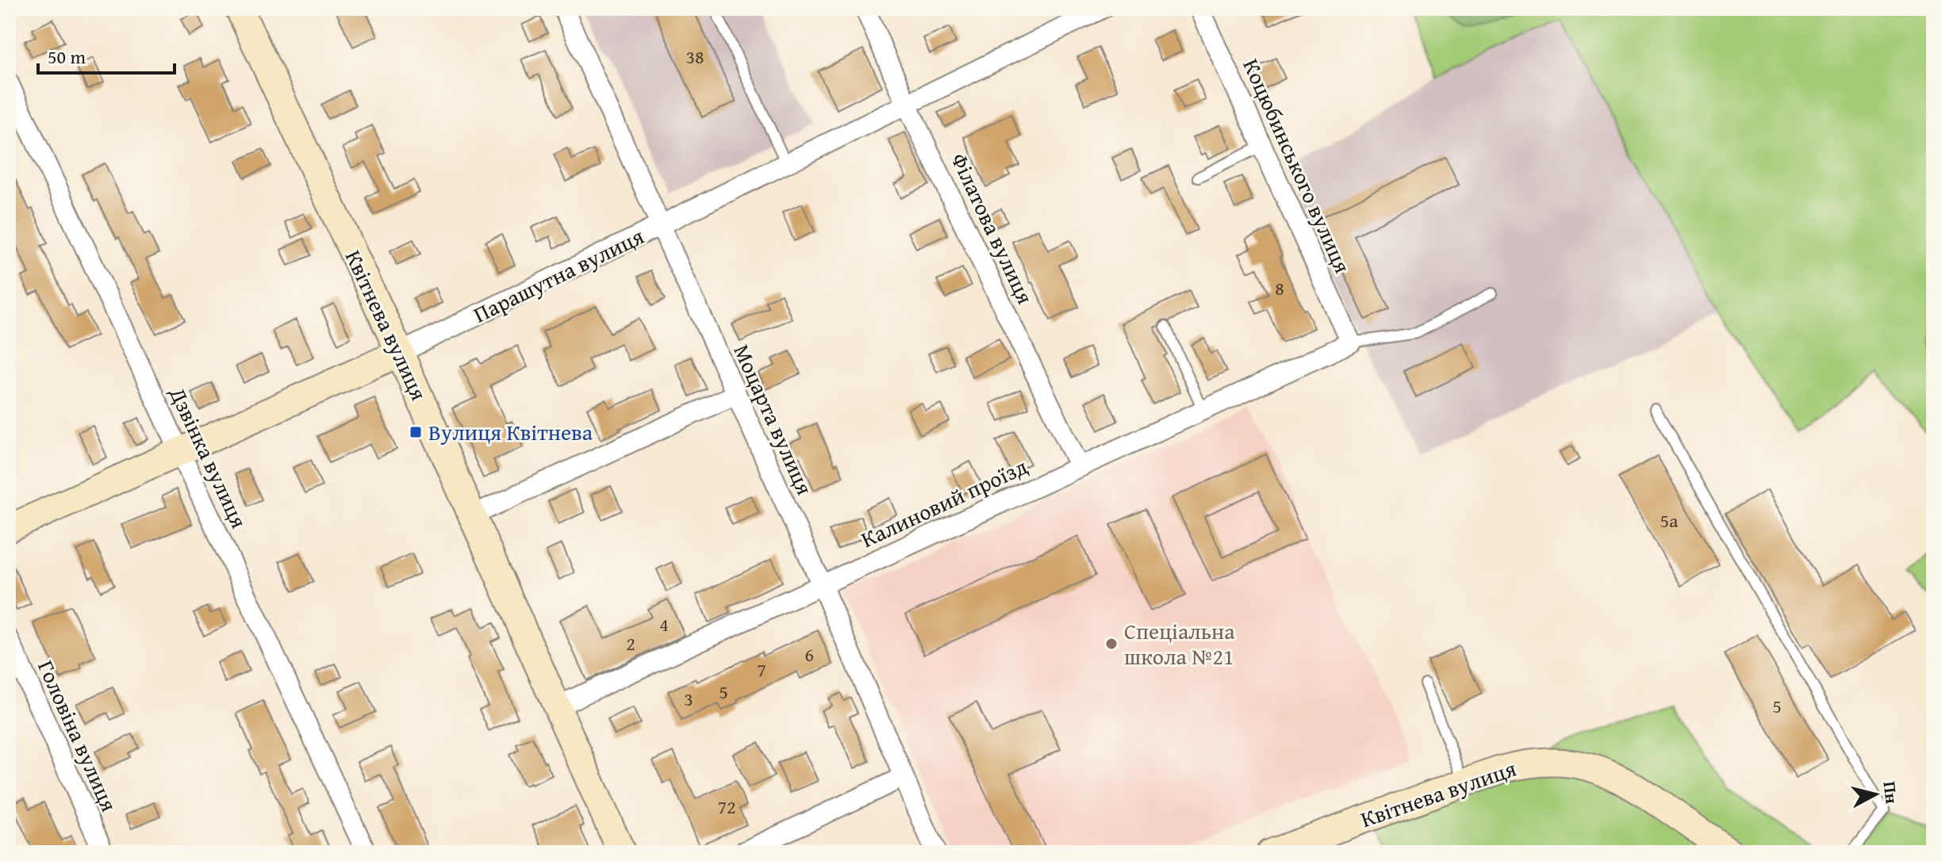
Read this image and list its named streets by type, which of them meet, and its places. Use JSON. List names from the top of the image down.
{
  "streets": {
    "main road": ["Парашутна вулиця", "Квітнева вулиця"],
    "street": [
      "Коцюбинського вулиця",
      "Філатова вулиця",
      "Моцарта вулиця",
      "Дзвінка вулиця",
      "Калиновий проїзд",
      "Головіна вулиця"
    ]
  },
  "crossings": [
    ["Коцюбинського вулиця", "Калиновий проїзд"],
    ["Філатова вулиця", "Парашутна вулиця"],
    ["Філатова вулиця", "Калиновий проїзд"],
    ["Парашутна вулиця", "Квітнева вулиця"],
    ["Парашутна вулиця", "Моцарта вулиця"],
    ["Парашутна вулиця", "Дзвінка вулиця"],
    ["Квітнева вулиця", "Калиновий проїзд"],
    ["Моцарта вулиця", "Калиновий проїзд"]
  ],
  "places": {
    "transit": ["Вулиця Квітнева"],
    "other": ["Спеціальна школа №21"]
  },
  "house_numbers": [
    "38",
    "8",
    "5а",
    "4",
    "2",
    "6",
    "7",
    "5",
    "3",
    "5",
    "72"
  ],
  "scale_bar": "50 m",
  "north": "right"
}
